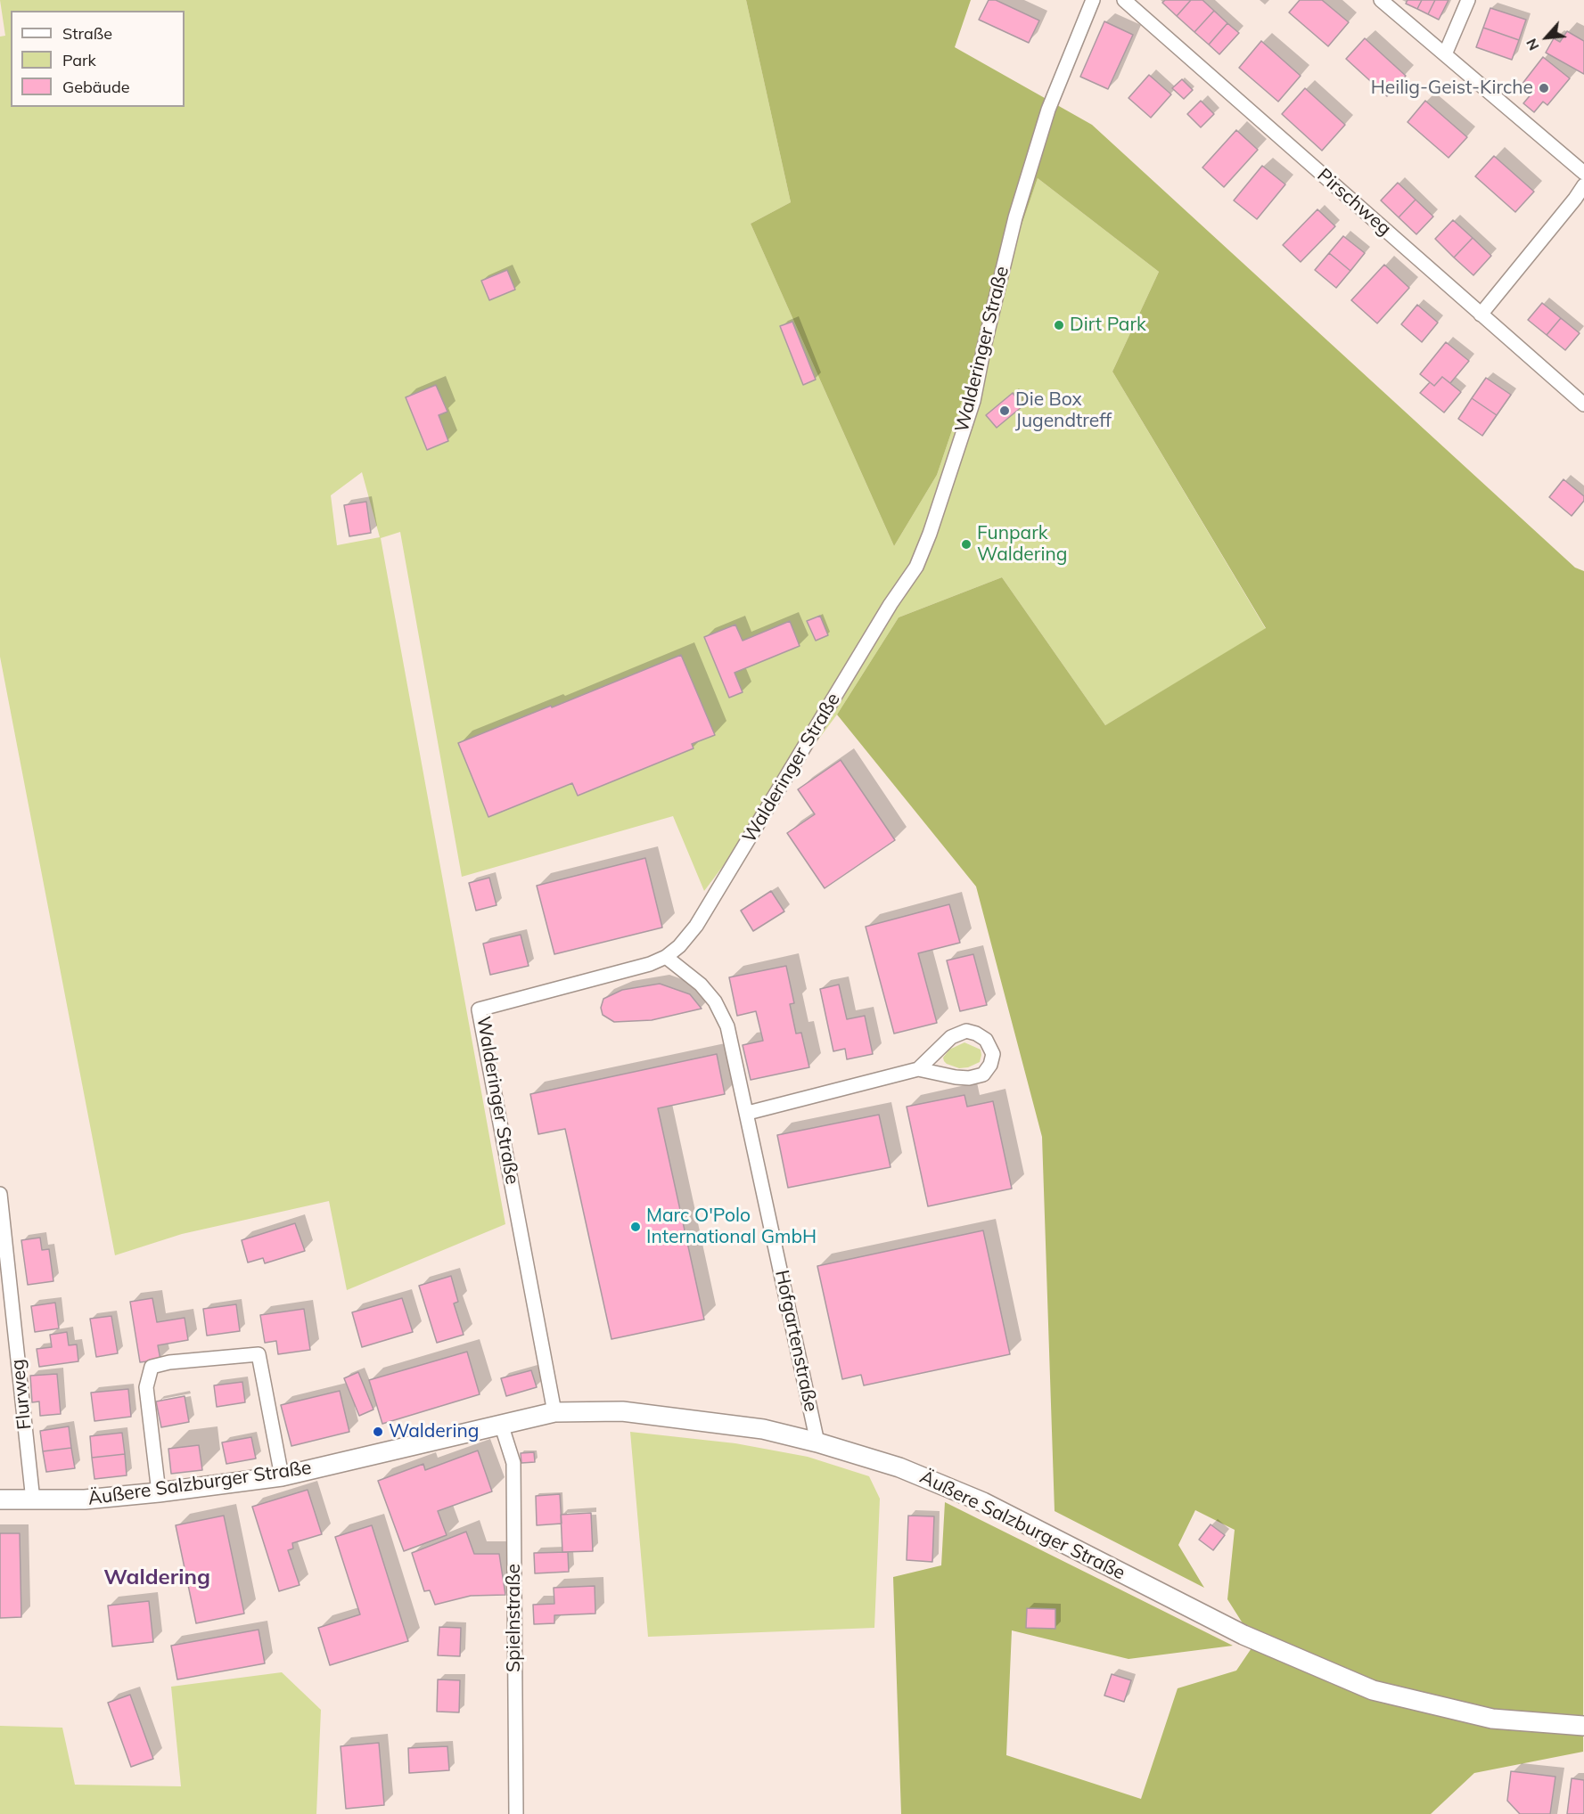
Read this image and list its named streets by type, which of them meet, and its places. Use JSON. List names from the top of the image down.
{
  "streets": {
    "main road": ["Äußere Salzburger Straße"],
    "street": [
      "Pirschweg",
      "Walderinger Straße",
      "Hofgartenstraße",
      "Flurweg",
      "Spielnstraße"
    ]
  },
  "crossings": [
    ["Walderinger Straße", "Hofgartenstraße"],
    ["Walderinger Straße", "Äußere Salzburger Straße"],
    ["Hofgartenstraße", "Äußere Salzburger Straße"],
    ["Flurweg", "Äußere Salzburger Straße"],
    ["Äußere Salzburger Straße", "Spielnstraße"]
  ],
  "districts": ["Waldering"],
  "places": [
    "Heilig-Geist-Kirche",
    "Dirt Park",
    "Die Box Jugendtreff",
    "Funpark Waldering",
    "Marc O'Polo International GmbH",
    "Waldering"
  ],
  "legend": ["Straße", "Park", "Gebäude"],
  "north": "bottom left"
}
